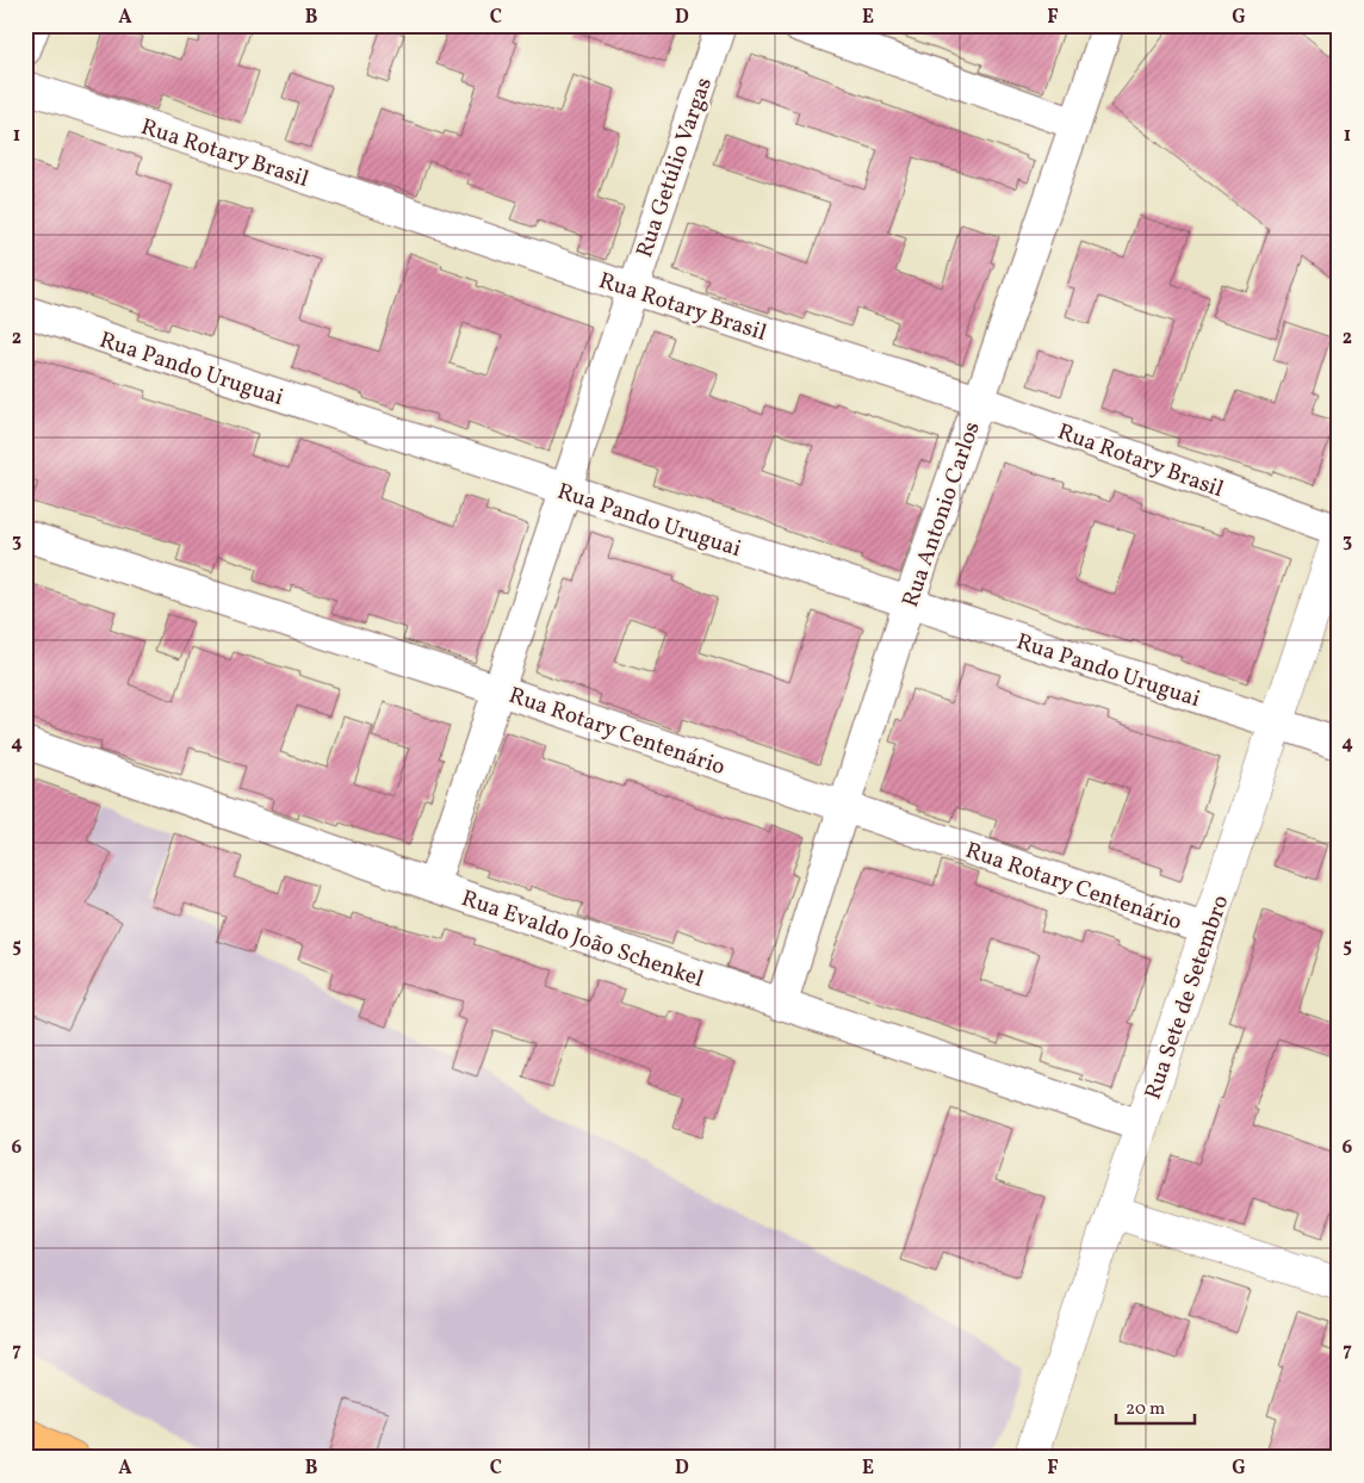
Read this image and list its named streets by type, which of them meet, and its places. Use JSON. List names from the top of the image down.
{
  "streets": {
    "street": [
      "Rua Rotary Brasil",
      "Rua Getúlio Vargas",
      "Rua Pando Uruguai",
      "Rua Antonio Carlos",
      "Rua Rotary Centenário",
      "Rua Evaldo João Schenkel",
      "Rua Sete de Setembro"
    ]
  },
  "crossings": [
    ["Rua Rotary Brasil", "Rua Getúlio Vargas"],
    ["Rua Rotary Brasil", "Rua Antonio Carlos"],
    ["Rua Getúlio Vargas", "Rua Pando Uruguai"],
    ["Rua Getúlio Vargas", "Rua Rotary Centenário"],
    ["Rua Getúlio Vargas", "Rua Evaldo João Schenkel"],
    ["Rua Pando Uruguai", "Rua Antonio Carlos"],
    ["Rua Pando Uruguai", "Rua Sete de Setembro"],
    ["Rua Antonio Carlos", "Rua Rotary Centenário"],
    ["Rua Antonio Carlos", "Rua Evaldo João Schenkel"],
    ["Rua Rotary Centenário", "Rua Sete de Setembro"],
    ["Rua Evaldo João Schenkel", "Rua Sete de Setembro"]
  ],
  "scale_bar": "20 m",
  "grid": {
    "columns": [
      "A",
      "B",
      "C",
      "D",
      "E",
      "F",
      "G"
    ],
    "rows": [
      "1",
      "2",
      "3",
      "4",
      "5",
      "6",
      "7"
    ]
  }
}
